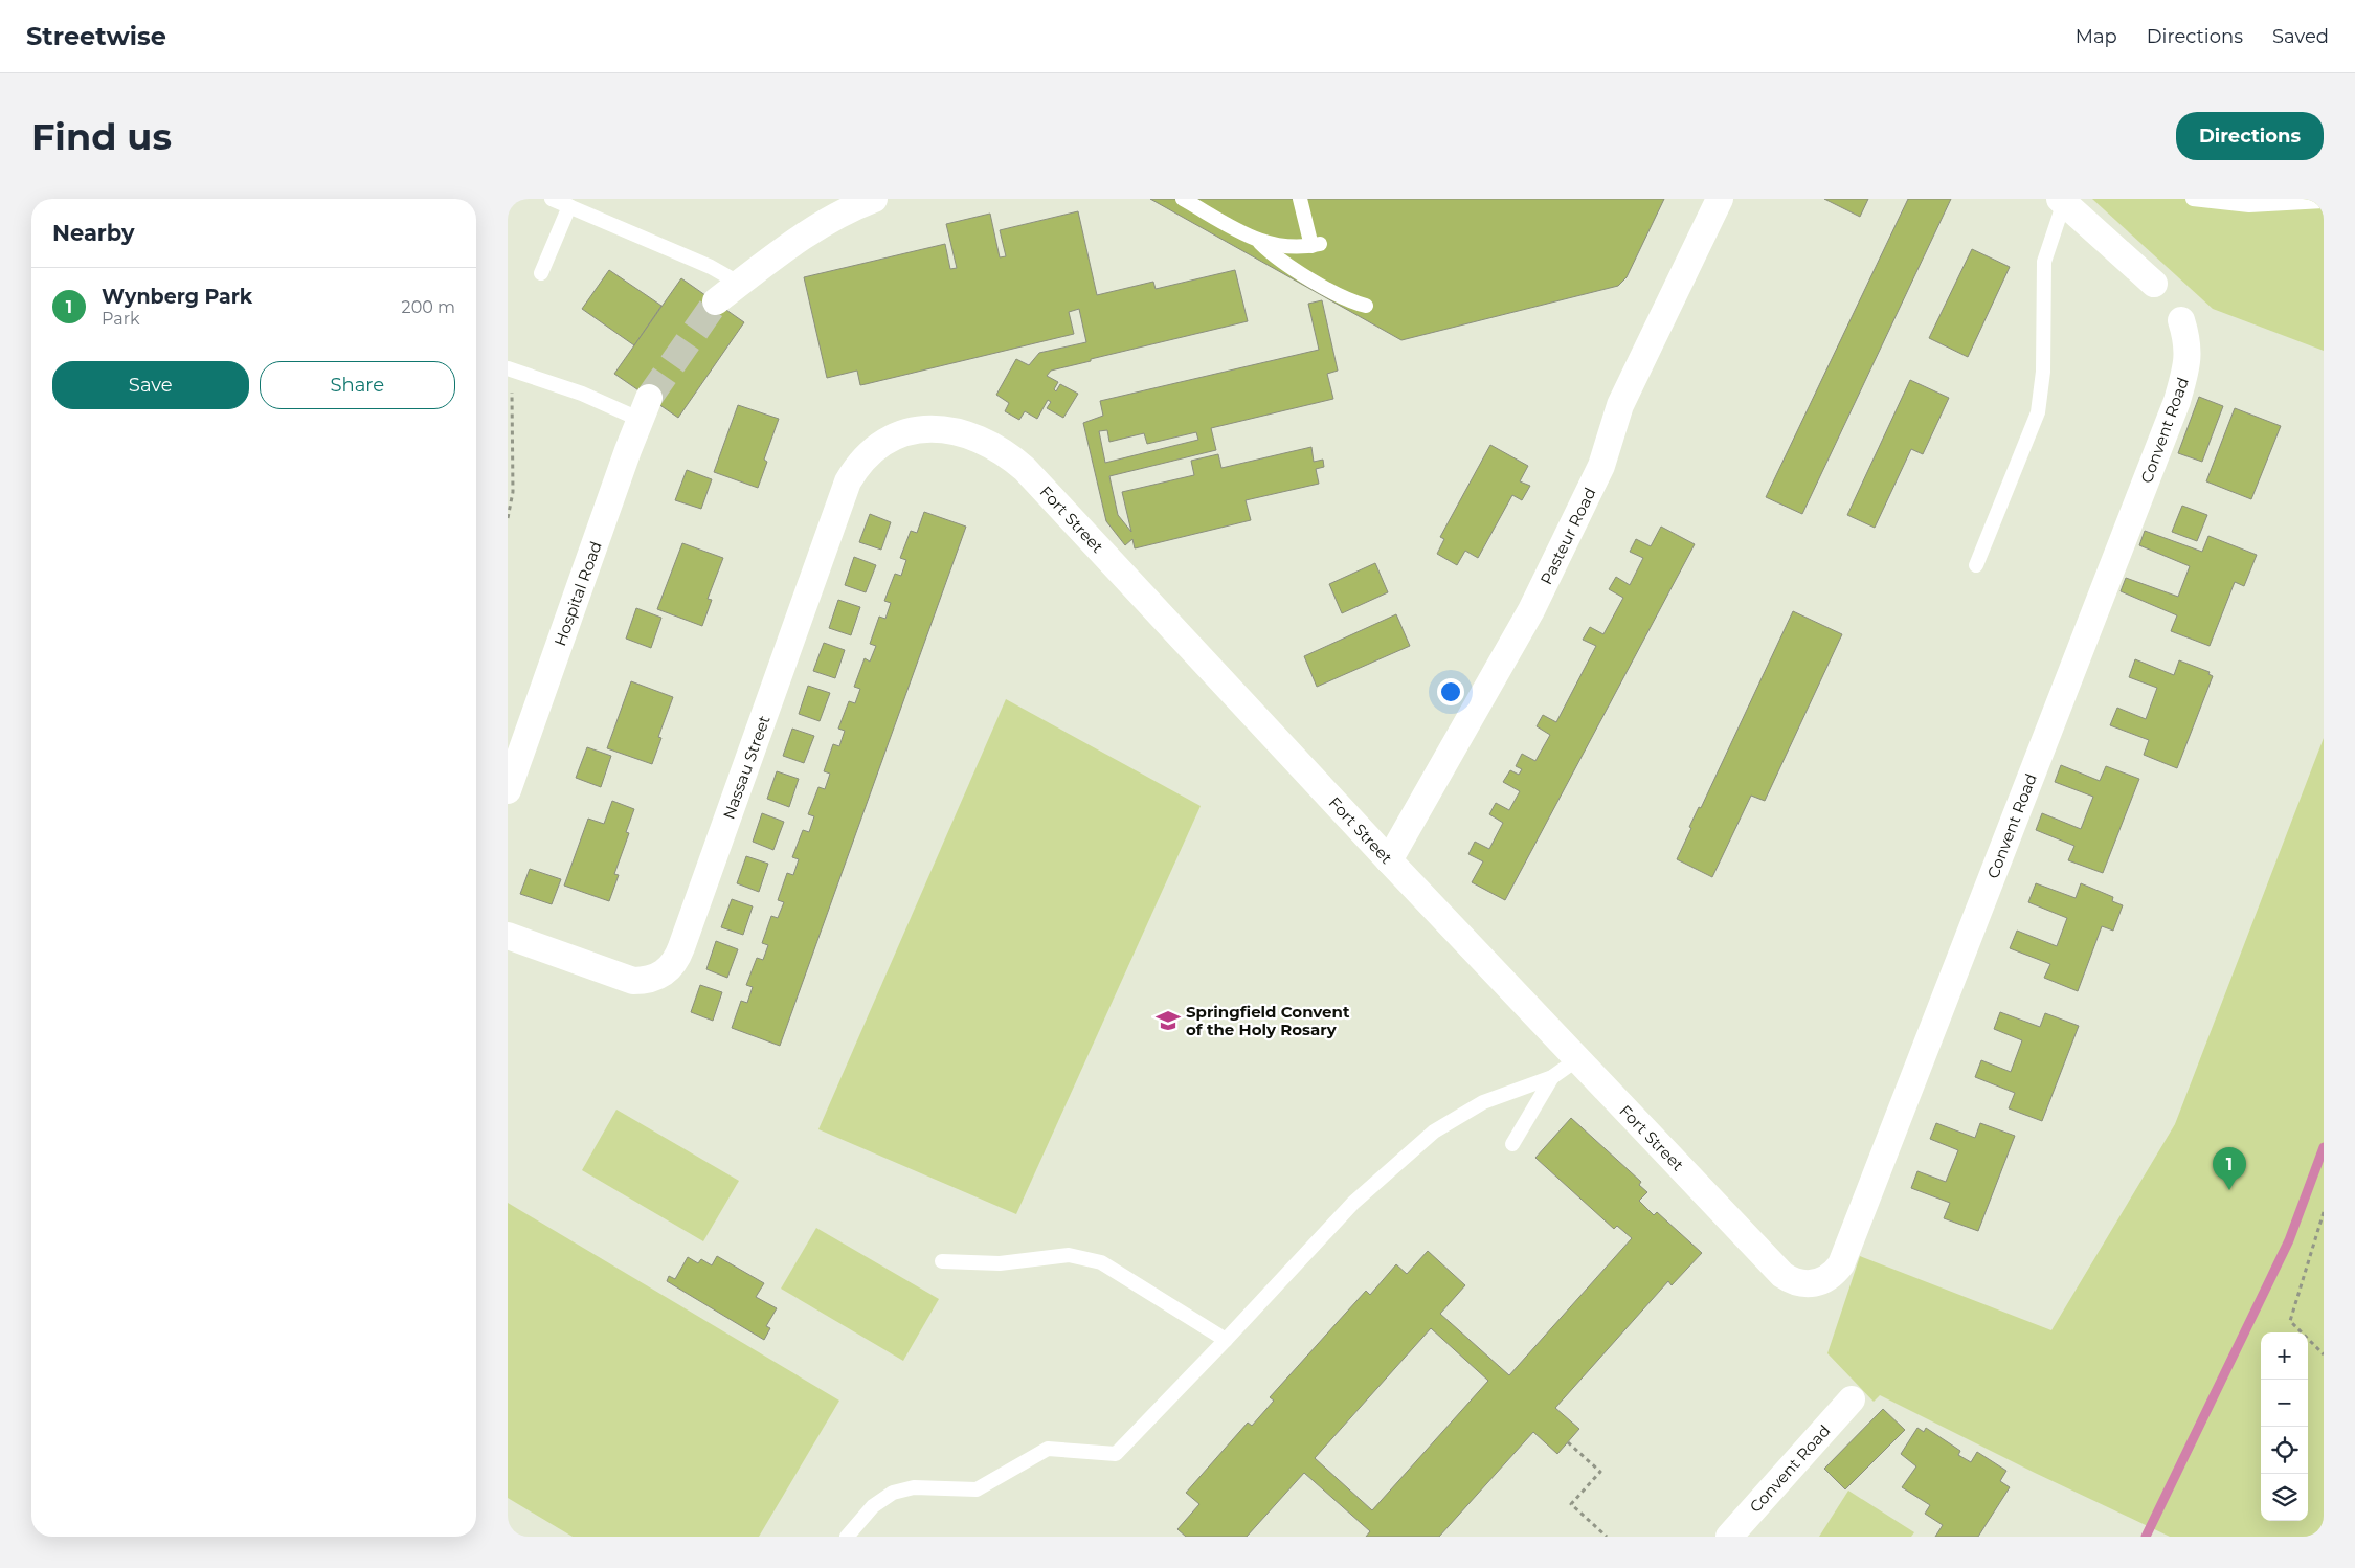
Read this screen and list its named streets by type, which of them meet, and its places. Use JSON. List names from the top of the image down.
{
  "streets": {
    "street": [
      "Convent Road",
      "Fort Street",
      "Pasteur Road",
      "Hospital Road",
      "Nassau Street"
    ]
  },
  "crossings": [
    ["Convent Road", "Fort Street"],
    ["Fort Street", "Pasteur Road"],
    ["Fort Street", "Nassau Street"]
  ],
  "places": {
    "school or university": ["Springfield Convent of the Holy Rosary"]
  },
  "page": {
    "header": "Streetwise",
    "nav": ["Map", "Directions", "Saved"],
    "buttons": [
      "Directions",
      ["Save", "Share"]
    ],
    "title": "Find us",
    "heading": "Nearby",
    "list": [
      {
        "mark": "1",
        "name": "Wynberg Park",
        "note": "Park",
        "value": "200 m"
      }
    ],
    "pins": "1",
    "map_buttons": ["+", "−"]
  }
}
